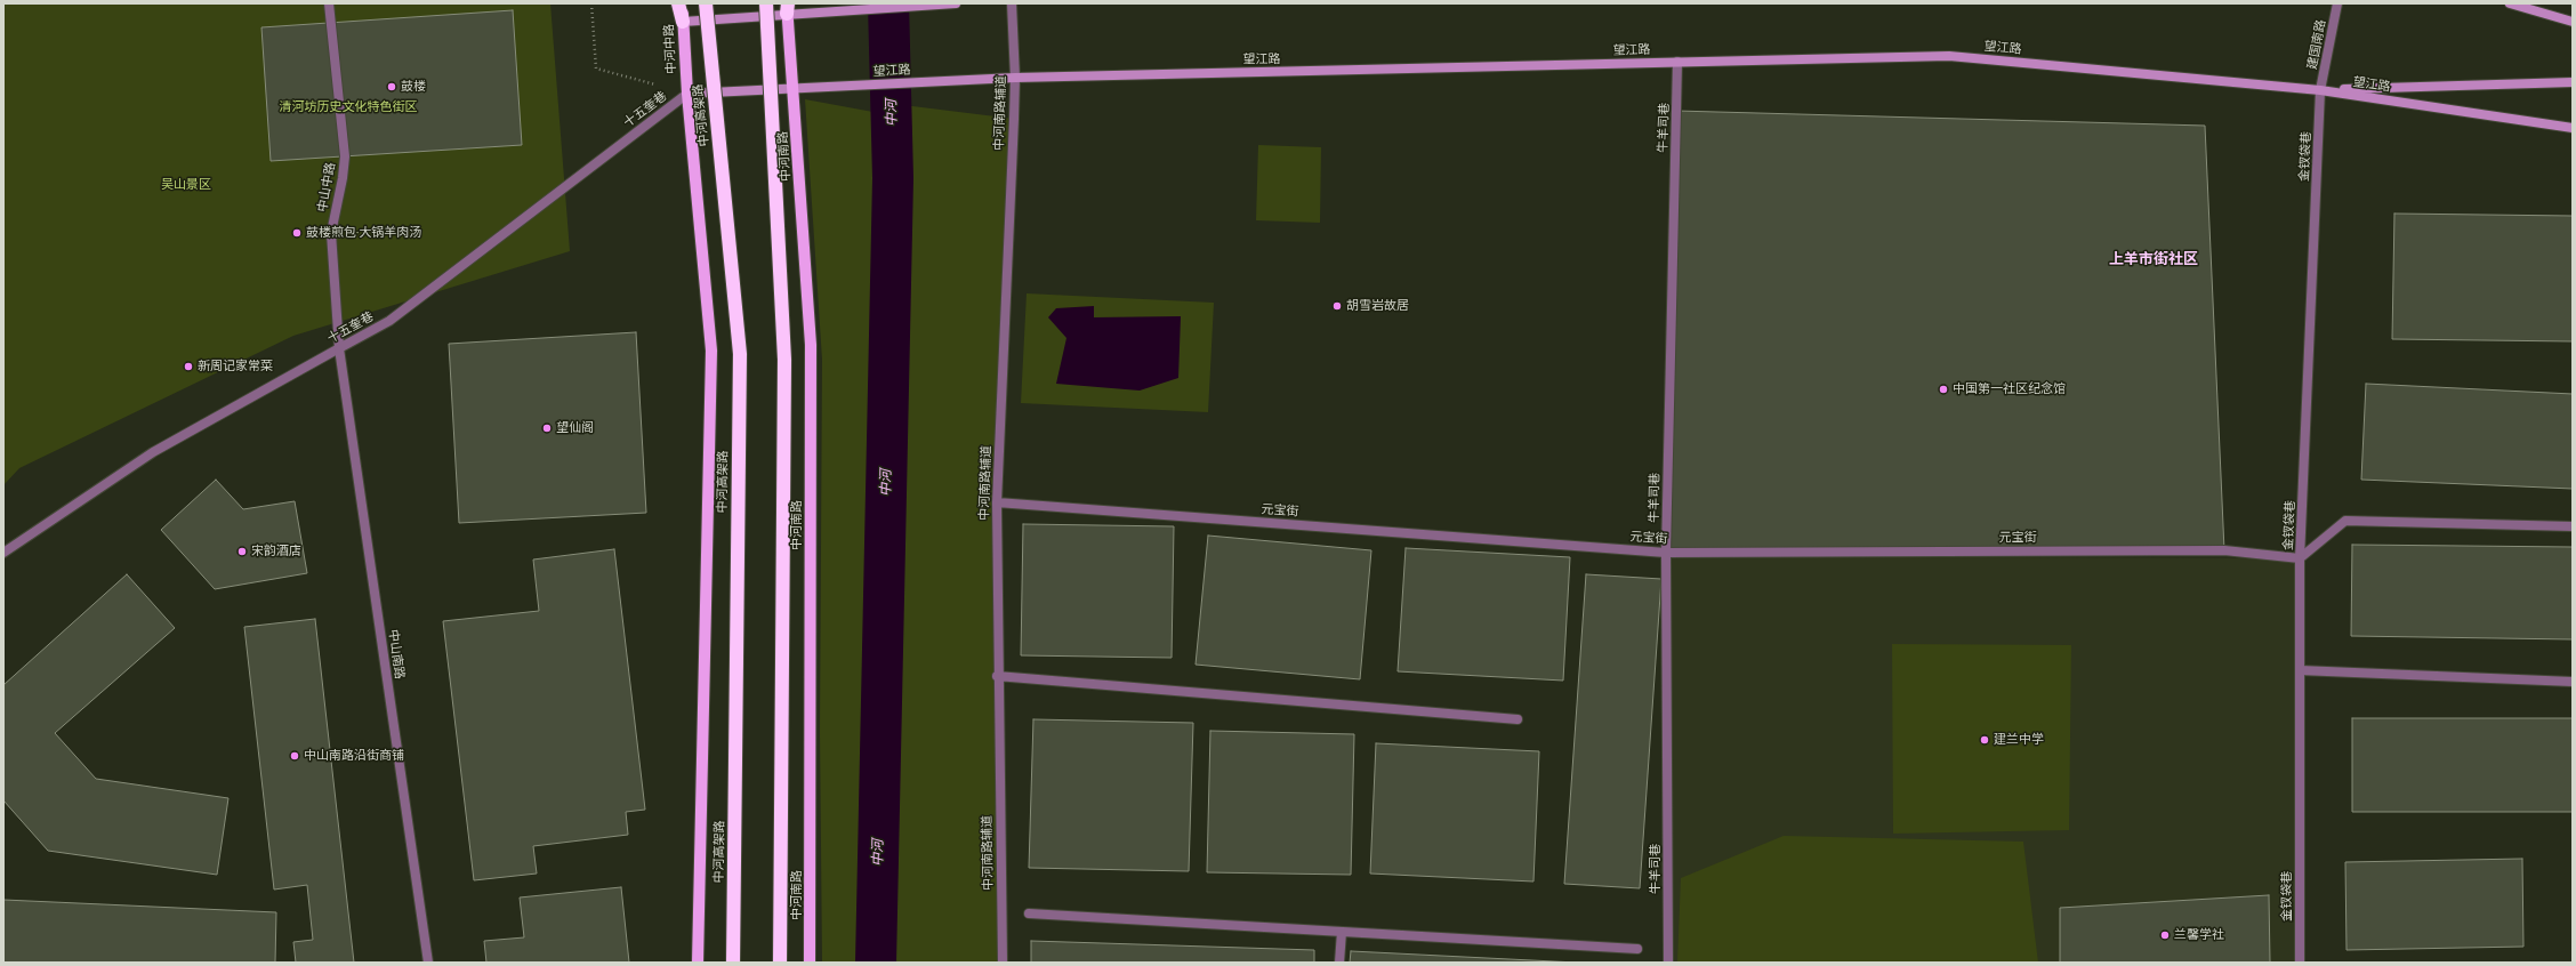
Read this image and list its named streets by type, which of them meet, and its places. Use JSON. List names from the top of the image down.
{
  "streets": {
    "highway": ["中河高架路"],
    "main road": ["望江路", "中河中路", "中河南路"],
    "street": [
      "建国南路",
      "十五奎巷",
      "中河南路辅道",
      "牛羊司巷",
      "金钗袋巷",
      "中山中路",
      "元宝街",
      "中山南路"
    ]
  },
  "crossings": [
    ["建国南路", "望江路"],
    ["建国南路", "金钗袋巷"],
    ["望江路", "中河中路"],
    ["望江路", "十五奎巷"],
    ["望江路", "中河南路辅道"],
    ["望江路", "牛羊司巷"],
    ["望江路", "中河南路"],
    ["望江路", "金钗袋巷"],
    ["中河中路", "十五奎巷"],
    ["十五奎巷", "中山中路"],
    ["十五奎巷", "中山南路"],
    ["中河南路辅道", "元宝街"],
    ["牛羊司巷", "元宝街"],
    ["金钗袋巷", "元宝街"],
    ["中山中路", "中山南路"]
  ],
  "districts": ["上羊市街社区"],
  "water": ["中河"],
  "parks": ["清河坊历史文化特色街区", "吴山景区"],
  "places": [
    "鼓楼",
    "鼓楼煎包·大锅羊肉汤",
    "胡雪岩故居",
    "新周记家常菜",
    "中国第一社区纪念馆",
    "望仙阁",
    "宋韵酒店",
    "建兰中学",
    "中山南路沿街商铺",
    "兰馨学社"
  ]
}
